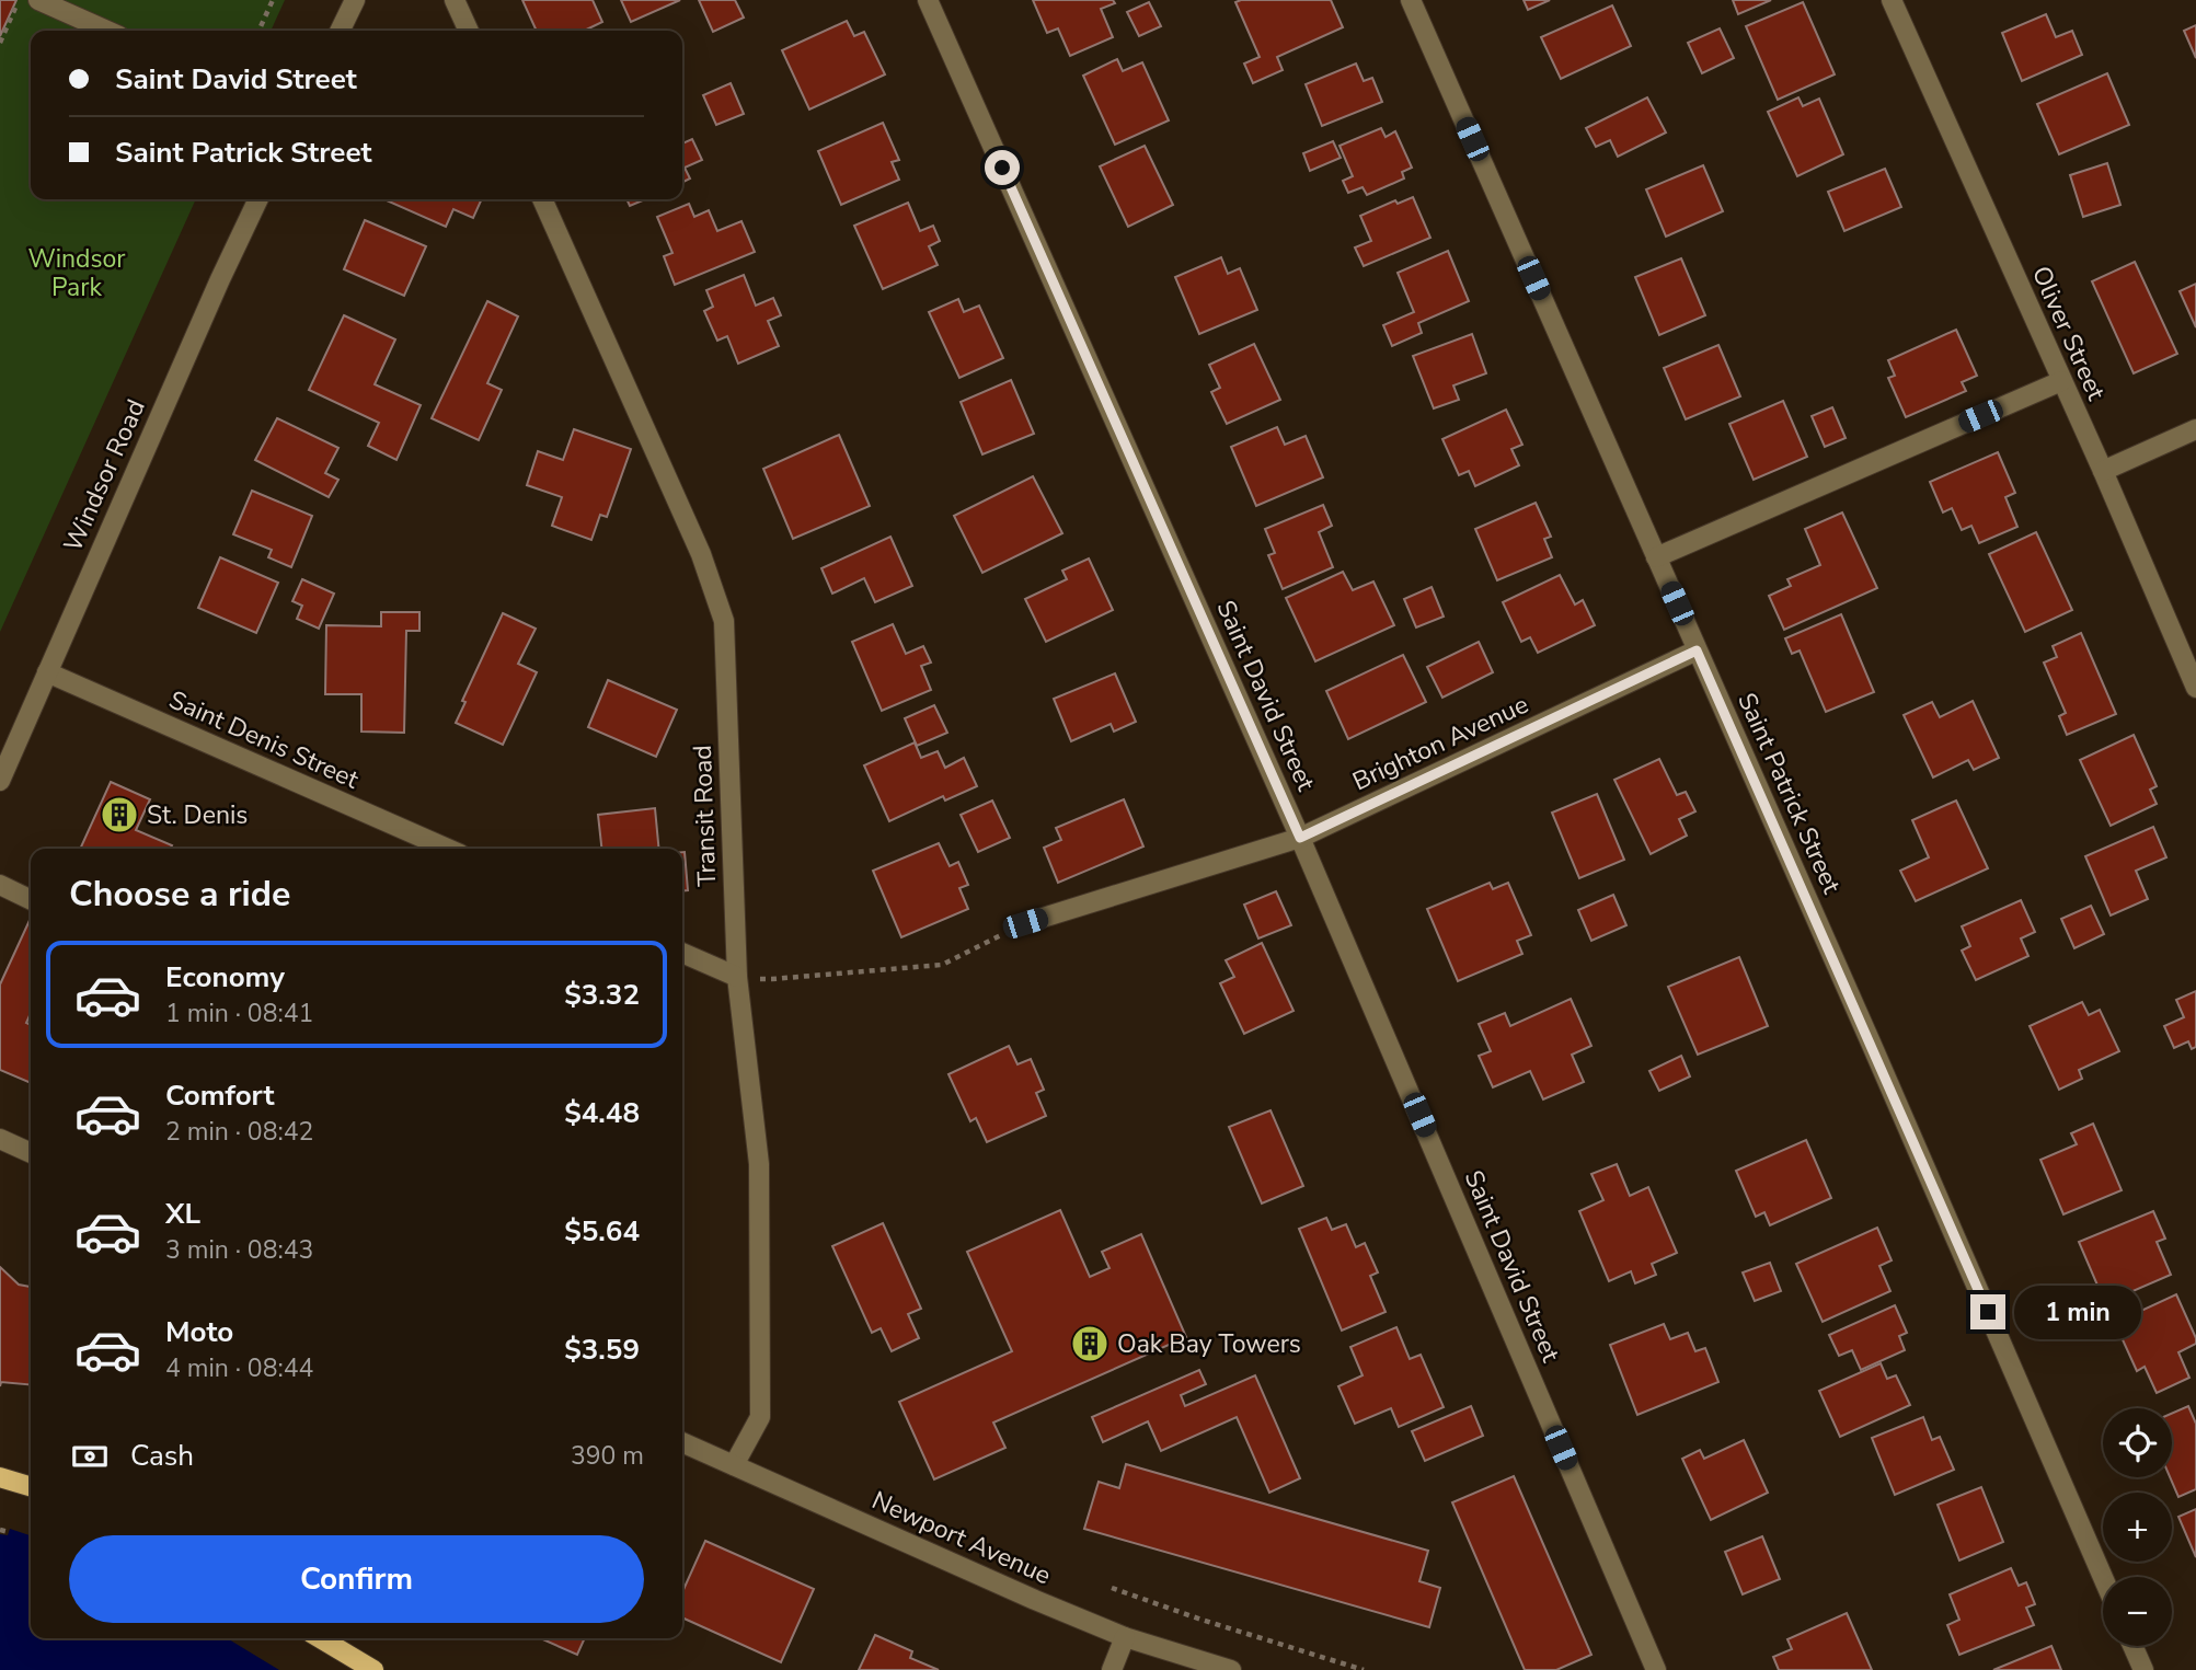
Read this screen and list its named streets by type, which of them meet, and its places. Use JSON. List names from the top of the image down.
{
  "streets": {
    "street": [
      "Oliver Street",
      "Windsor Road",
      "Saint David Street",
      "Saint Denis Street",
      "Brighton Avenue",
      "Saint Patrick Street",
      "Transit Road",
      "Newport Avenue"
    ]
  },
  "crossings": [
    ["Windsor Road", "Saint Denis Street"],
    ["Saint David Street", "Brighton Avenue"],
    ["Brighton Avenue", "Saint Patrick Street"],
    ["Transit Road", "Newport Avenue"]
  ],
  "parks": ["Windsor Park"],
  "places": {
    "building": ["St. Denis", "Oak Bay Towers"]
  },
  "page": {
    "banner": ["Saint David Street", "Saint Patrick Street"],
    "heading": "Choose a ride",
    "list": [
      {
        "name": "Economy",
        "note": "1 min · 08:41",
        "value": "$3.32"
      },
      {
        "name": "Comfort",
        "note": "2 min · 08:42",
        "value": "$4.48"
      },
      {
        "name": "XL",
        "note": "3 min · 08:43",
        "value": "$5.64"
      },
      {
        "name": "Moto",
        "note": "4 min · 08:44",
        "value": "$3.59"
      }
    ],
    "bubble": "1 min",
    "map_buttons": ["+", "−"],
    "pay": ["Cash", "390 m"],
    "buttons": "Confirm"
  }
}
